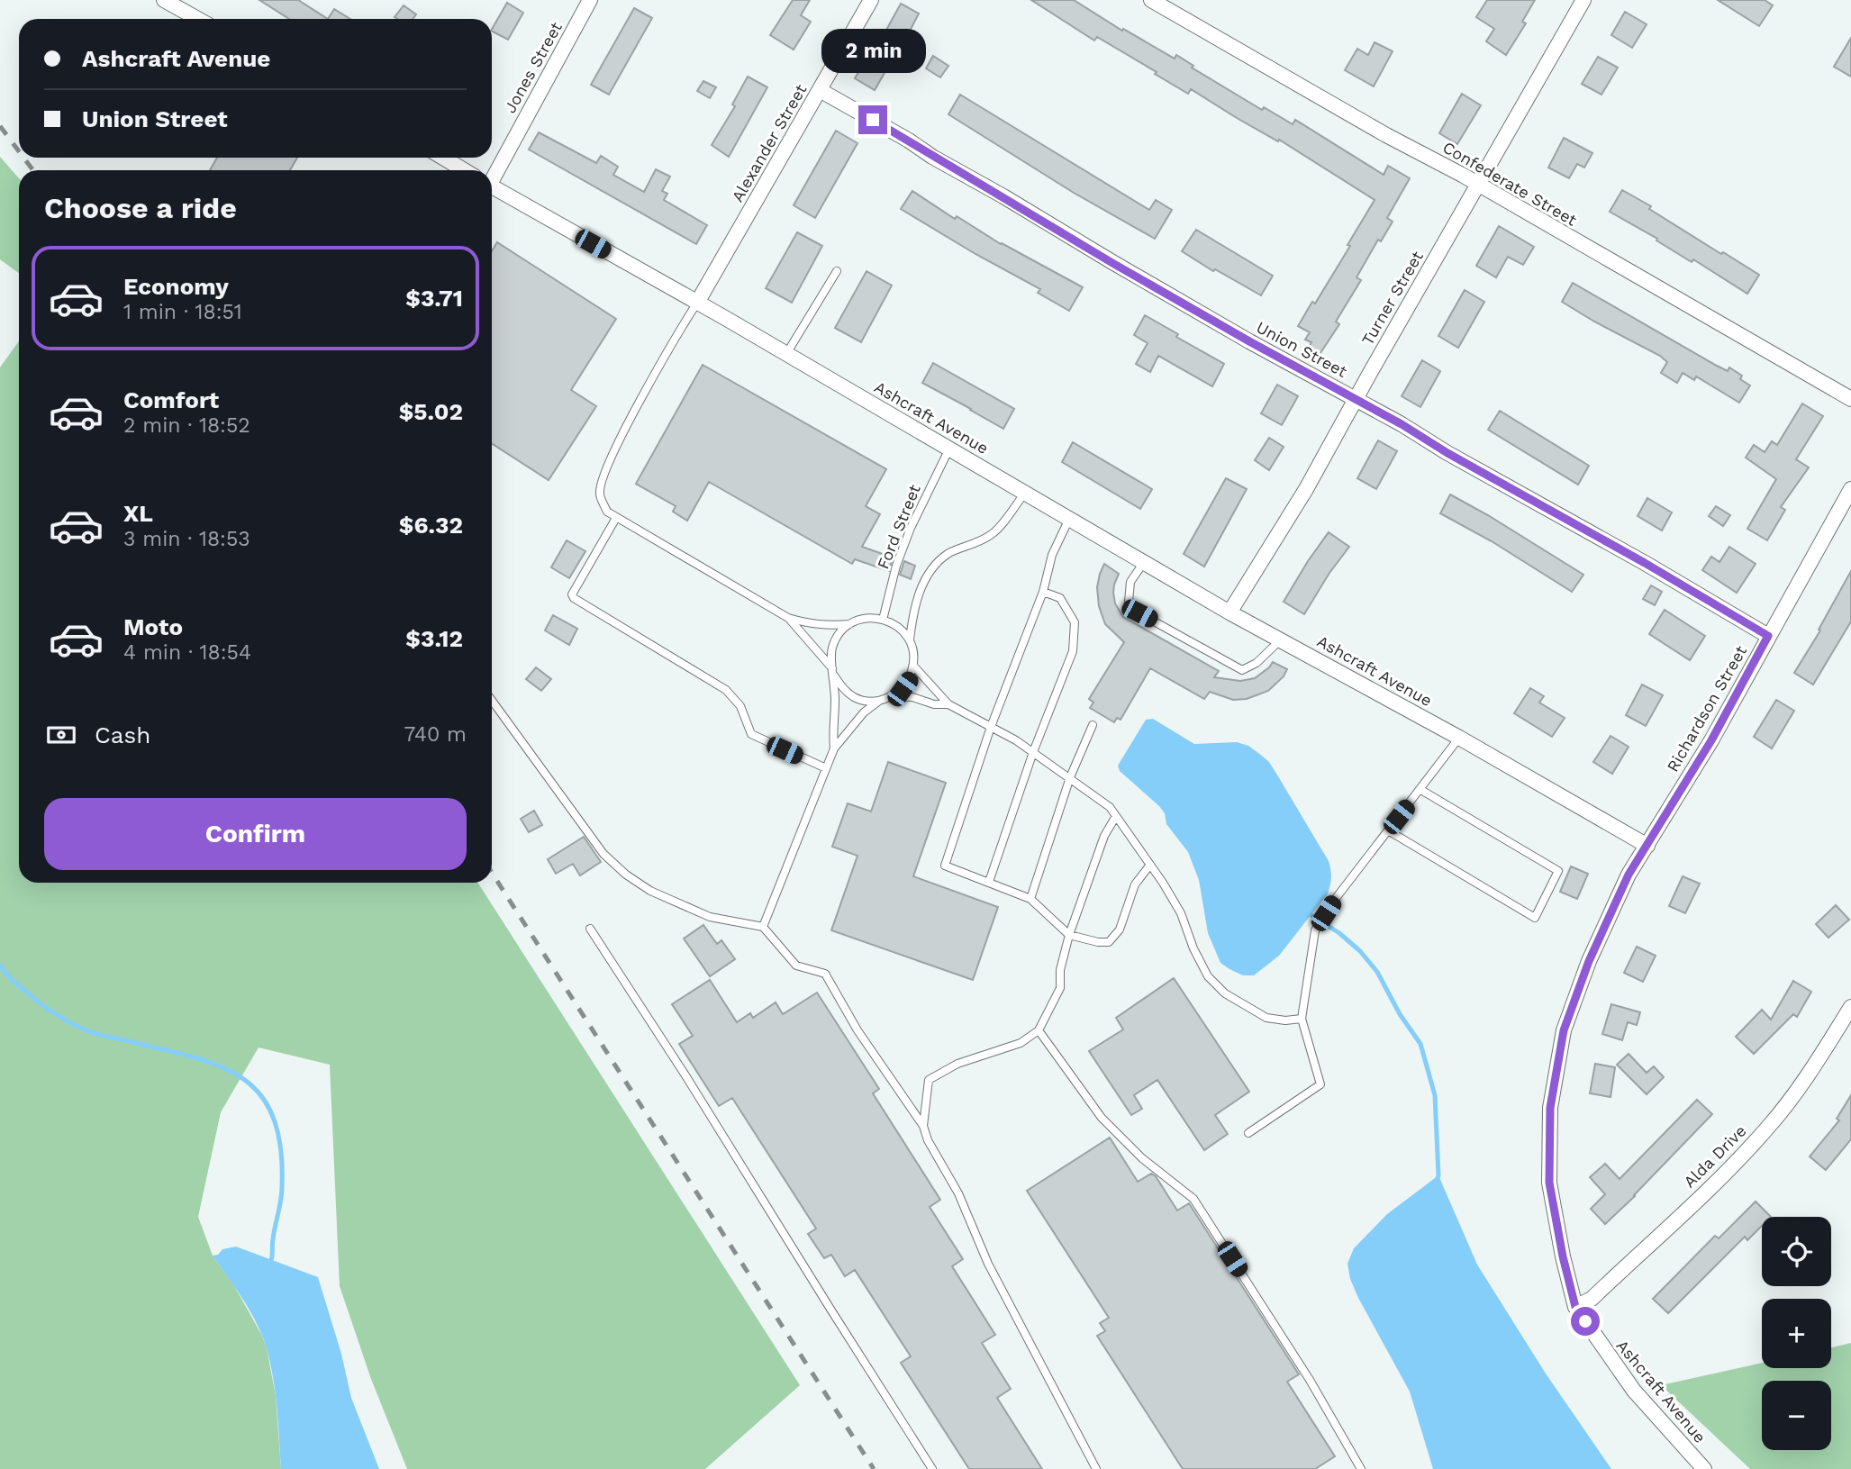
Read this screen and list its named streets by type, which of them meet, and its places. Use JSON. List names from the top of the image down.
{
  "streets": {
    "street": [
      "Jones Street",
      "Alexander Street",
      "Confederate Street",
      "Turner Street",
      "Union Street",
      "Ashcraft Avenue",
      "Richardson Street",
      "Alda Drive"
    ],
    "lane": ["Ford Street"]
  },
  "crossings": [
    ["Alexander Street", "Union Street"],
    ["Alexander Street", "Ashcraft Avenue"],
    ["Confederate Street", "Turner Street"],
    ["Turner Street", "Union Street"],
    ["Turner Street", "Ashcraft Avenue"],
    ["Union Street", "Richardson Street"],
    ["Ashcraft Avenue", "Ford Street"],
    ["Ashcraft Avenue", "Richardson Street"],
    ["Ashcraft Avenue", "Alda Drive"]
  ],
  "page": {
    "banner": ["Ashcraft Avenue", "Union Street"],
    "bubble": "2 min",
    "heading": "Choose a ride",
    "list": [
      {
        "name": "Economy",
        "note": "1 min · 18:51",
        "value": "$3.71"
      },
      {
        "name": "Comfort",
        "note": "2 min · 18:52",
        "value": "$5.02"
      },
      {
        "name": "XL",
        "note": "3 min · 18:53",
        "value": "$6.32"
      },
      {
        "name": "Moto",
        "note": "4 min · 18:54",
        "value": "$3.12"
      }
    ],
    "pay": ["Cash", "740 m"],
    "buttons": "Confirm",
    "map_buttons": ["+", "−"]
  }
}
